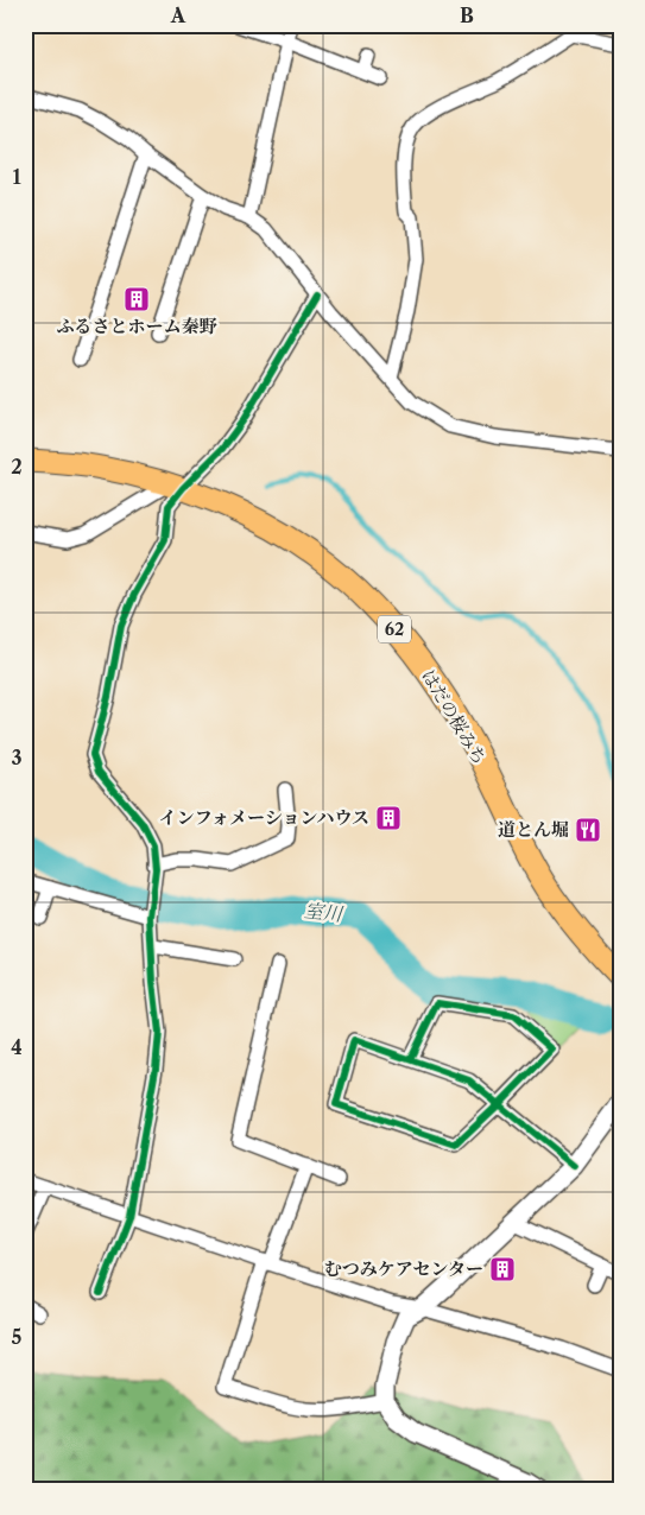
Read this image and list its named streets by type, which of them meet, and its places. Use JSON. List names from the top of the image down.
{
  "streets": {
    "main road": ["62", "はだの桜みち"]
  },
  "water": ["室川"],
  "places": {
    "building": ["ふるさとホーム秦野", "インフォメーションハウス", "むつみケアセンター"],
    "restaurant": ["道とん堀"]
  },
  "grid": {
    "columns": ["A", "B"],
    "rows": [
      "1",
      "2",
      "3",
      "4",
      "5"
    ]
  }
}
